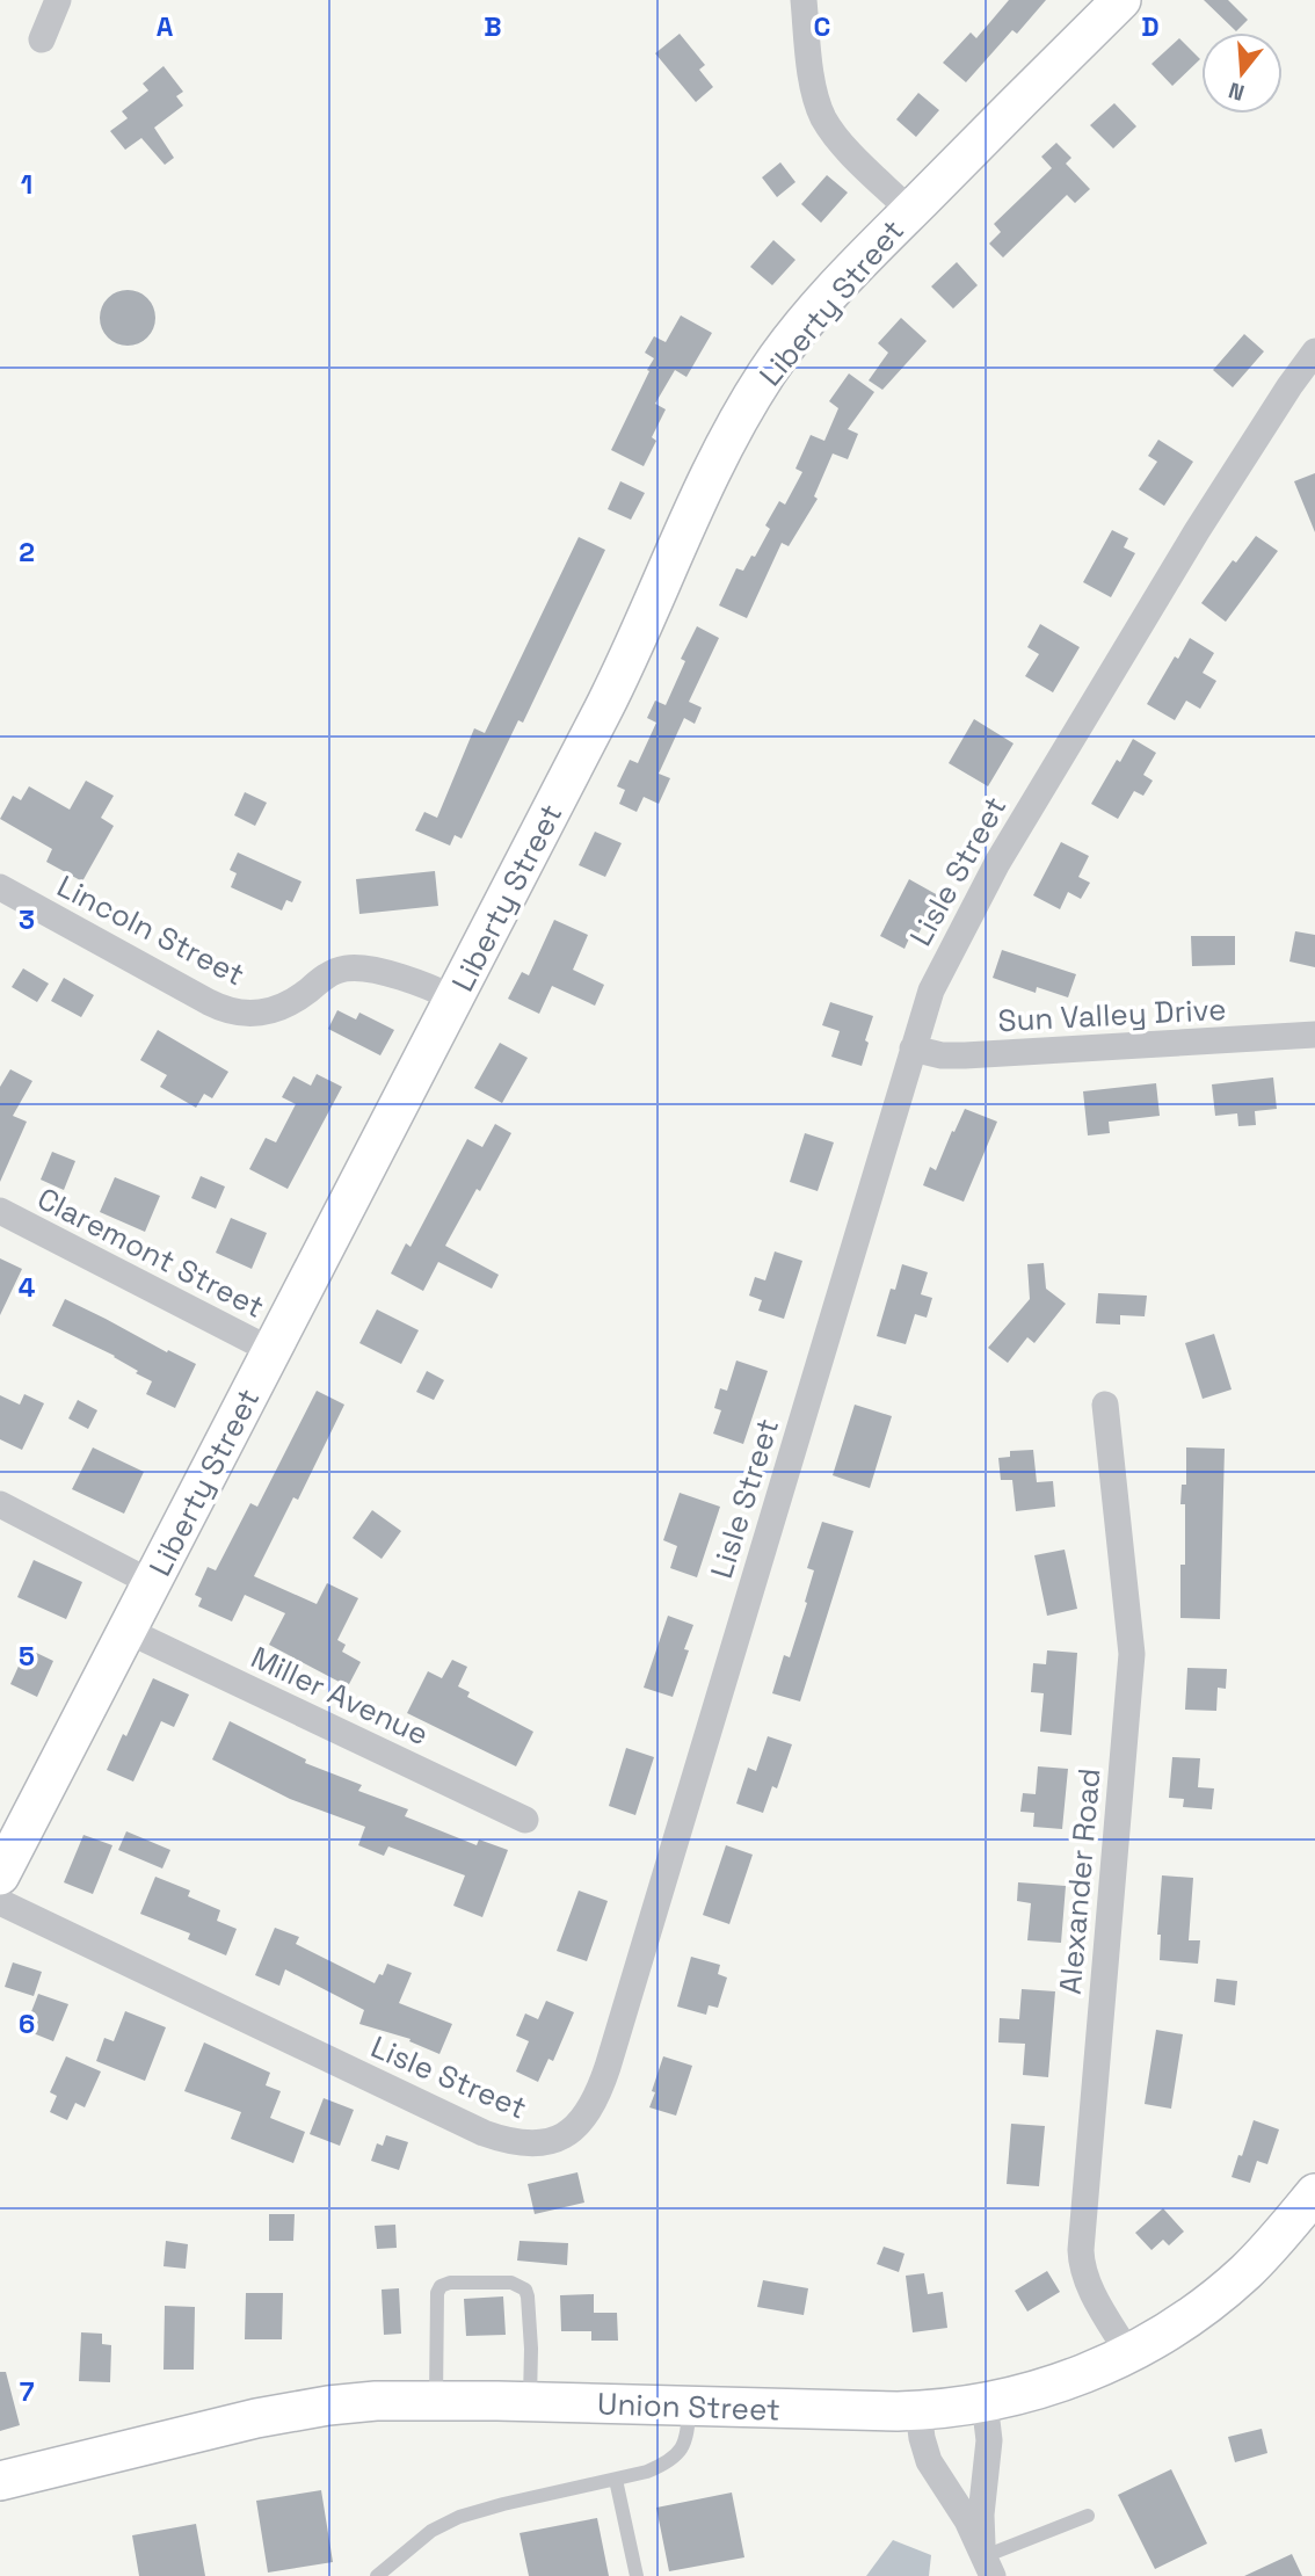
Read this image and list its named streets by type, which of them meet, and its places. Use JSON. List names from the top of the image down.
{
  "streets": {
    "main road": ["Liberty Street", "Union Street"],
    "street": [
      "Lisle Street",
      "Lincoln Street",
      "Sun Valley Drive",
      "Claremont Street",
      "Miller Avenue",
      "Alexander Road"
    ]
  },
  "crossings": [
    ["Liberty Street", "Lincoln Street"],
    ["Liberty Street", "Claremont Street"],
    ["Liberty Street", "Miller Avenue"],
    ["Lisle Street", "Sun Valley Drive"],
    ["Alexander Road", "Union Street"]
  ],
  "north": "bottom",
  "grid": {
    "columns": [
      "A",
      "B",
      "C",
      "D"
    ],
    "rows": [
      "1",
      "2",
      "3",
      "4",
      "5",
      "6",
      "7"
    ]
  }
}
